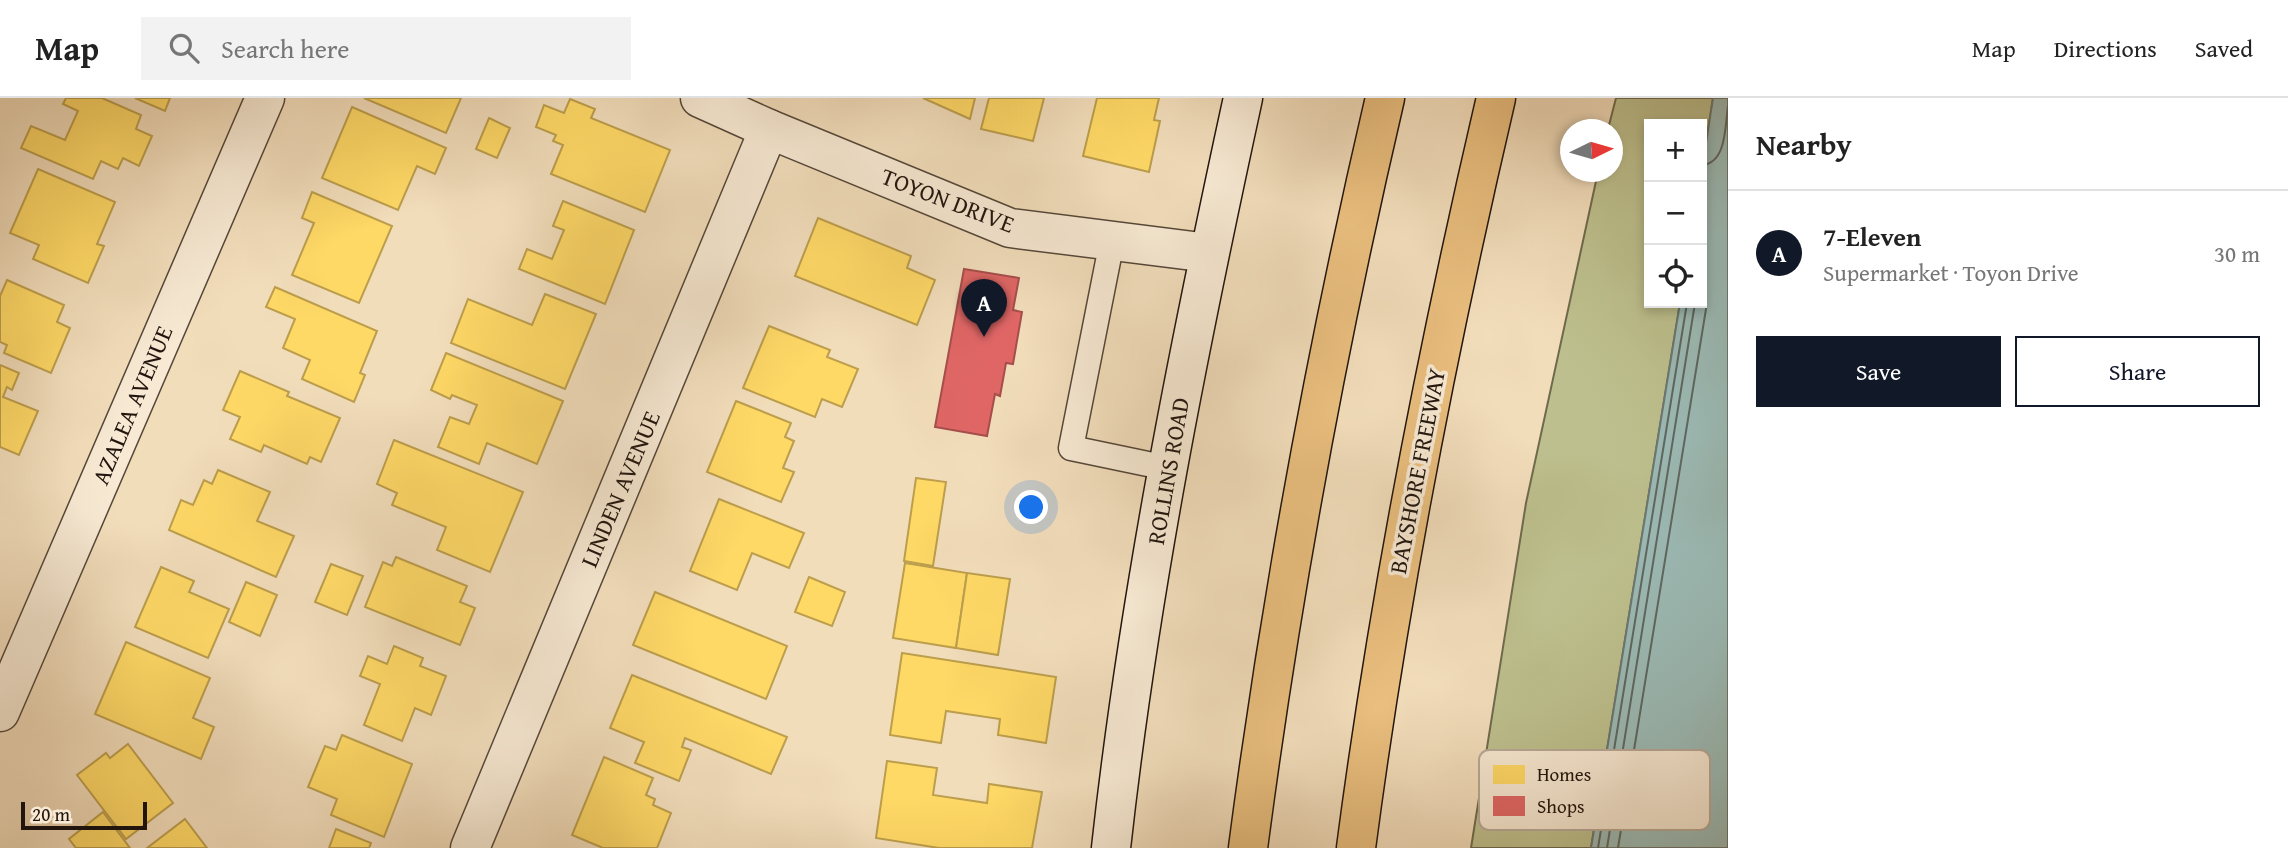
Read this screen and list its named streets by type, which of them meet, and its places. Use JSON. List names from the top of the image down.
{
  "streets": {
    "highway": ["BAYSHORE FREEWAY"],
    "street": [
      "TOYON DRIVE",
      "AZALEA AVENUE",
      "ROLLINS ROAD",
      "LINDEN AVENUE"
    ]
  },
  "crossings": [
    ["TOYON DRIVE", "ROLLINS ROAD"],
    ["TOYON DRIVE", "LINDEN AVENUE"]
  ],
  "legend": ["Homes", "Shops"],
  "scale_bar": "20 m",
  "north": "right",
  "page": {
    "header": "Map",
    "search": "Search here",
    "nav": ["Map", "Directions", "Saved"],
    "heading": "Nearby",
    "map_buttons": ["+", "−"],
    "list": [
      {
        "mark": "A",
        "name": "7-Eleven",
        "note": "Supermarket · Toyon Drive",
        "value": "30 m"
      }
    ],
    "pins": "A",
    "buttons": ["Save", "Share"],
    "scale": "20 m"
  }
}
